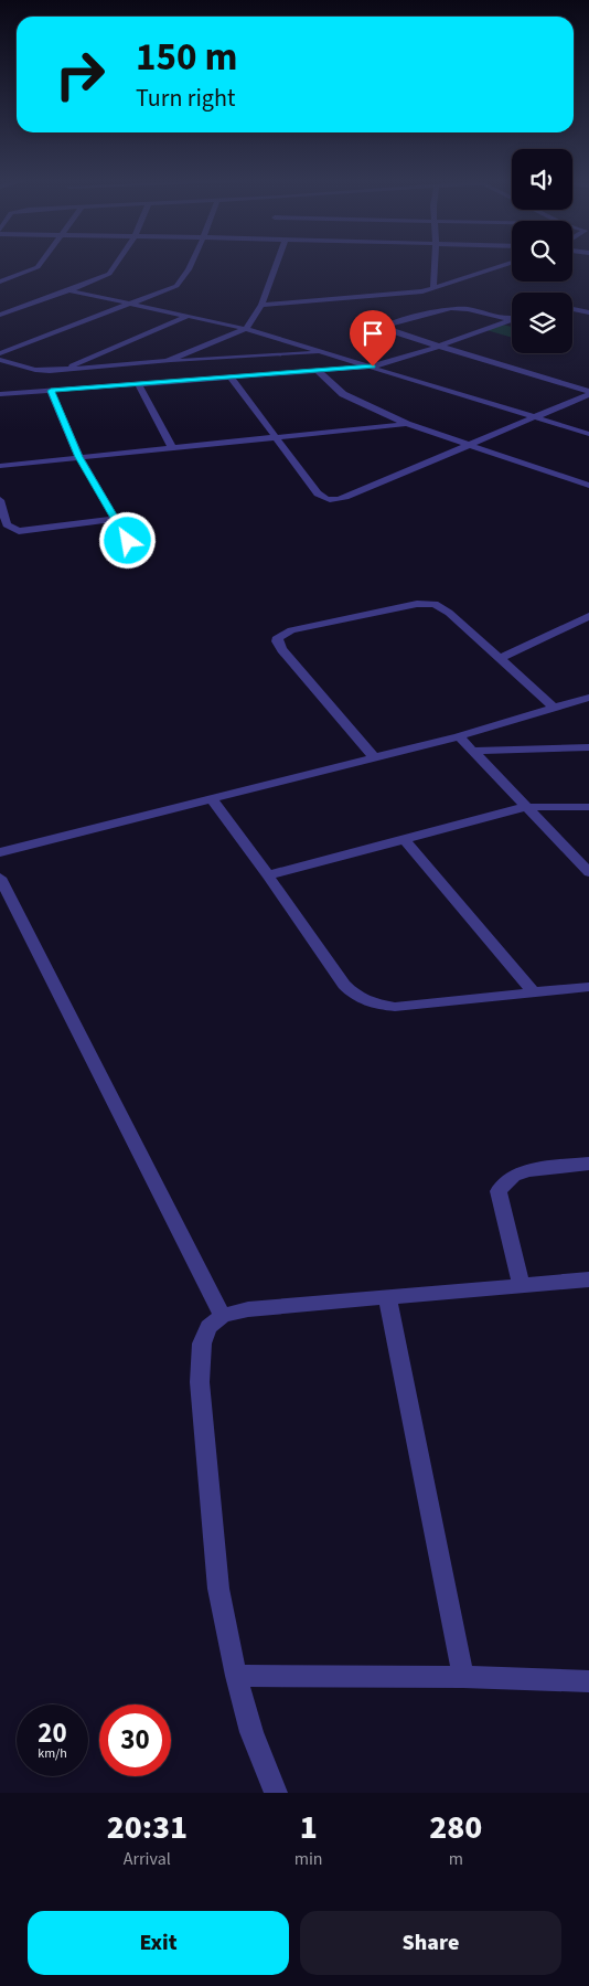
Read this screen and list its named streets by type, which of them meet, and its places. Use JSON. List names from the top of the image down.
{
  "page": {
    "turn": ["150 m", "Turn right"],
    "speed": "20 km/h",
    "limit": "30",
    "eta": [
      "20:31",
      "Arrival",
      "1",
      "min",
      "280",
      "m"
    ],
    "buttons": ["Exit", "Share"]
  }
}
